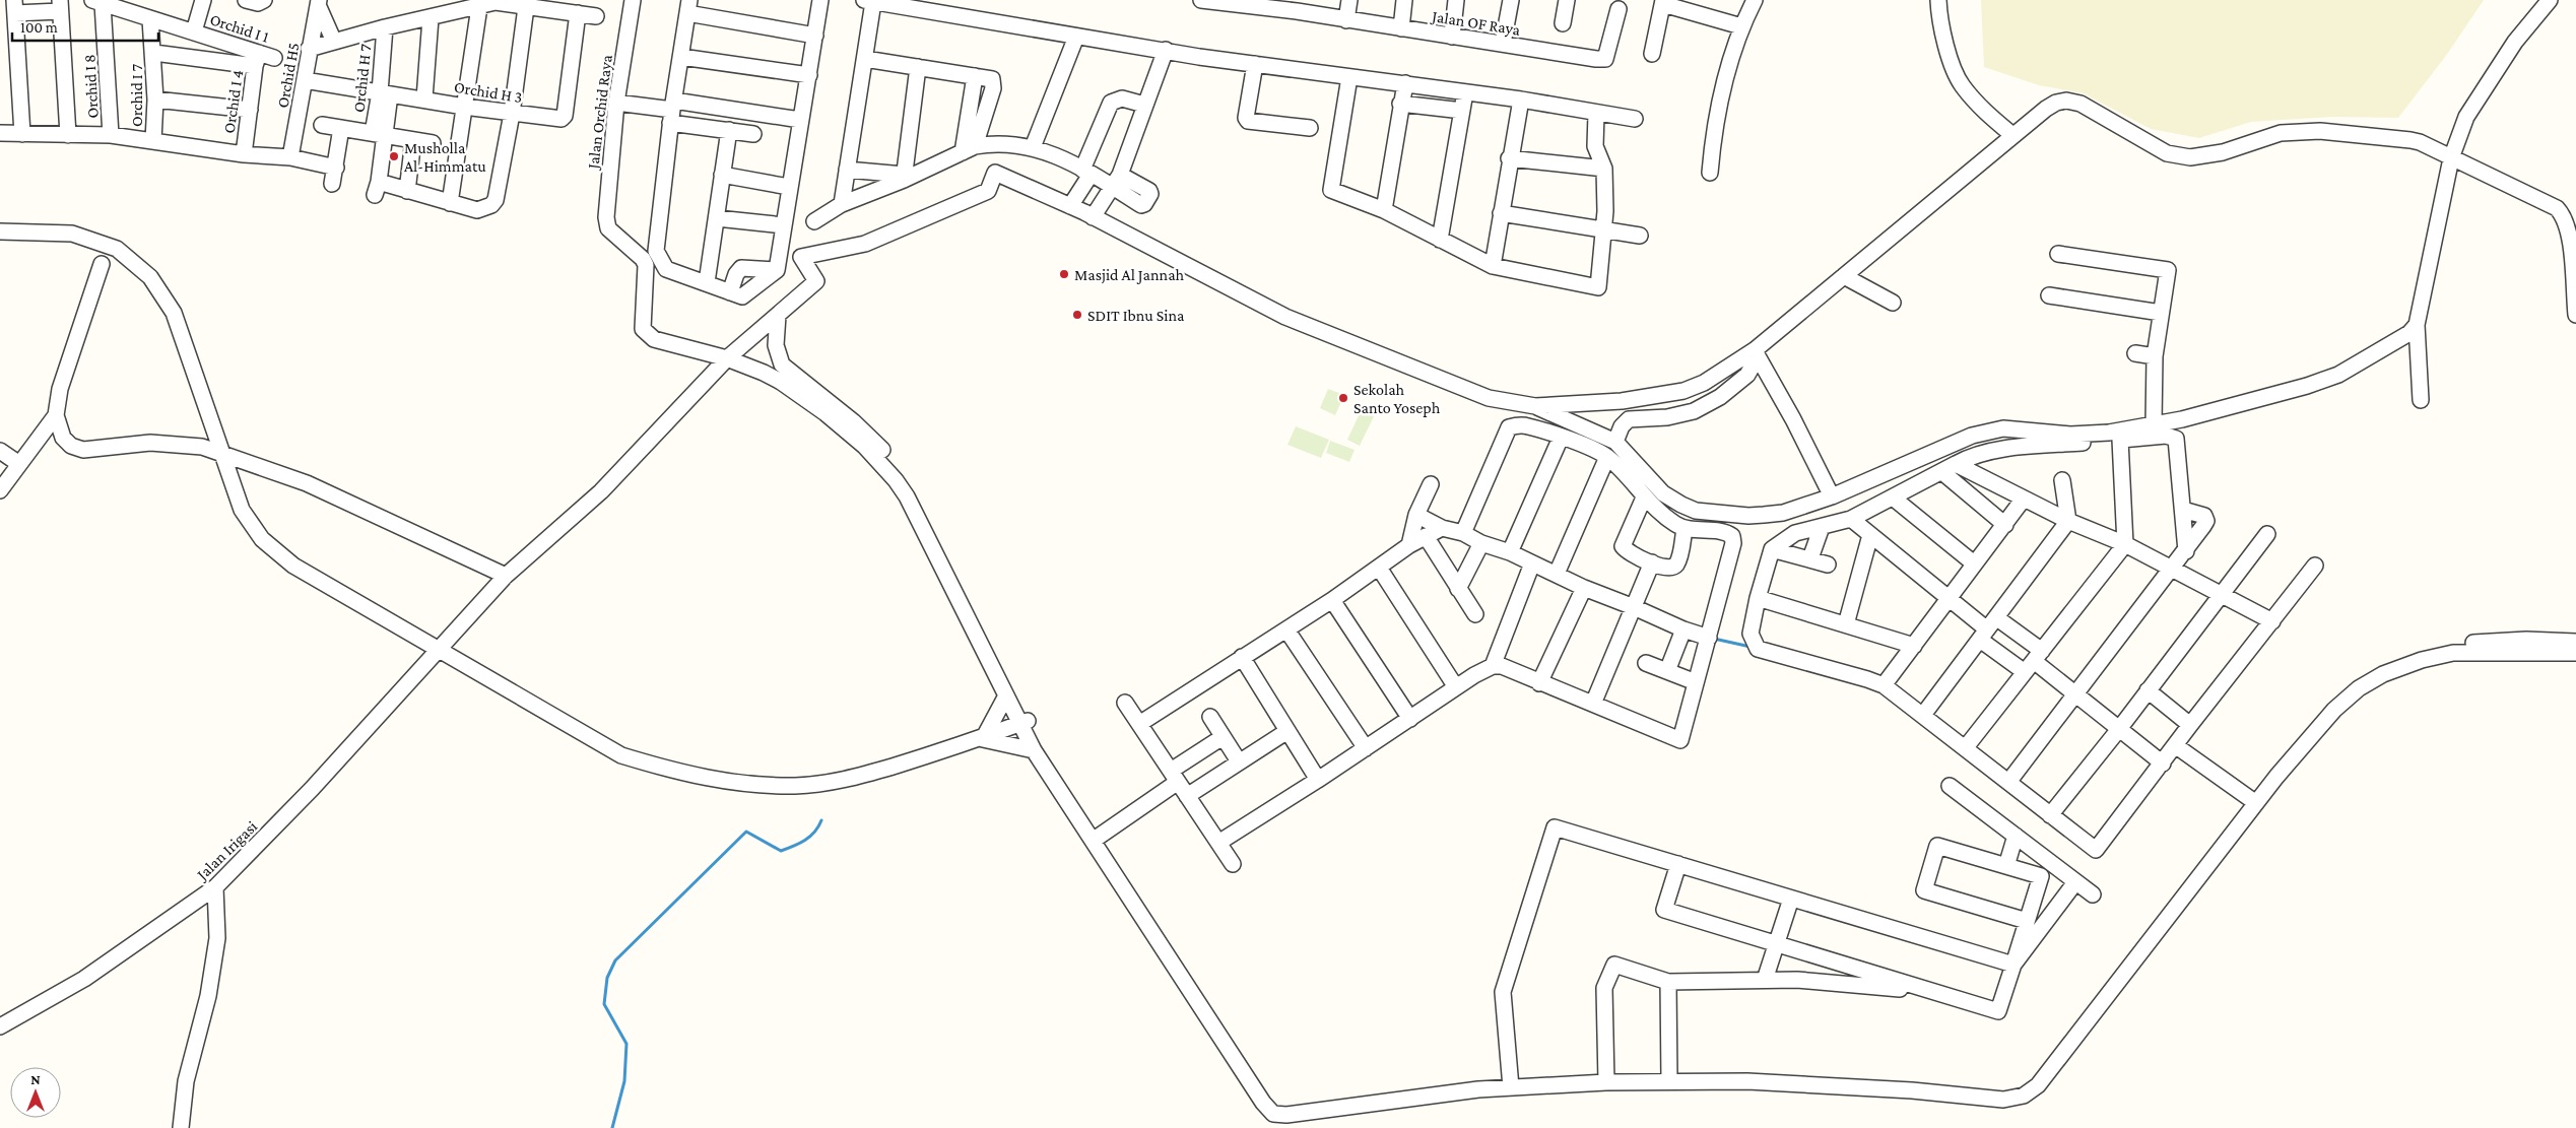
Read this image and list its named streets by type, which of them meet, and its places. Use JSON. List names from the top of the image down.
{
  "streets": {
    "street": [
      "Jalan OF Raya",
      "Orchid I 1",
      "Orchid H5",
      "Orchid H 7",
      "Orchid I 8",
      "Orchid H 3",
      "Orchid I 7",
      "Orchid I 4",
      "Jalan Orchid Raya",
      "Jalan Irigasi"
    ]
  },
  "crossings": [
    ["Orchid I 1", "Orchid I 8"],
    ["Orchid I 1", "Orchid I 7"],
    ["Orchid I 1", "Orchid I 4"],
    ["Orchid H5", "Orchid H 3"],
    ["Orchid H 7", "Orchid H 3"],
    ["Jalan Orchid Raya", "Jalan Irigasi"]
  ],
  "places": [
    "Musholla Al-Himmatu",
    "Masjid Al Jannah",
    "SDIT Ibnu Sina",
    "Sekolah Santo Yoseph"
  ],
  "scale_bar": "100 m",
  "north": "top"
}
